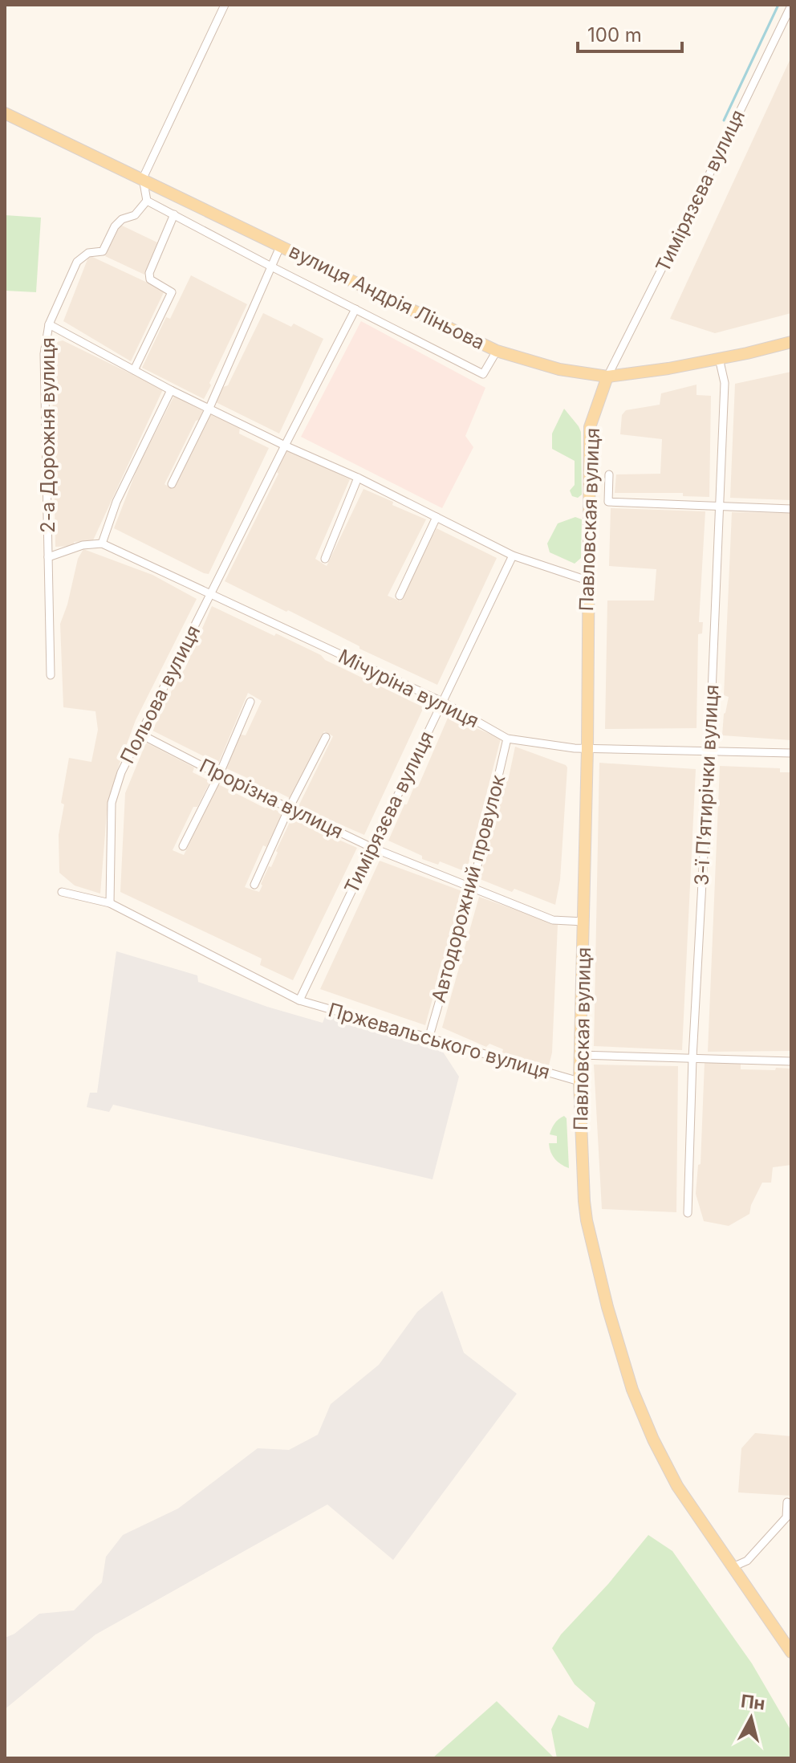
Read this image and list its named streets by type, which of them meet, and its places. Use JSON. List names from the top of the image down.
{
  "streets": {
    "main road": ["вулиця Андрія Ліньова", "Павловская вулиця"],
    "street": [
      "Тимірязєва вулиця",
      "2-а Дорожня вулиця",
      "Мічуріна вулиця",
      "Польова вулиця",
      "3-ї П’ятирічки вулиця",
      "Прорізна вулиця",
      "Автодорожний провулок",
      "Пржевальського вулиця"
    ]
  },
  "crossings": [
    ["Тимірязєва вулиця", "вулиця Андрія Ліньова"],
    ["Тимірязєва вулиця", "Павловская вулиця"],
    ["Тимірязєва вулиця", "Мічуріна вулиця"],
    ["Тимірязєва вулиця", "Прорізна вулиця"],
    ["Тимірязєва вулиця", "Пржевальського вулиця"],
    ["вулиця Андрія Ліньова", "Павловская вулиця"],
    ["вулиця Андрія Ліньова", "3-ї П’ятирічки вулиця"],
    ["Павловская вулиця", "Мічуріна вулиця"],
    ["Павловская вулиця", "Прорізна вулиця"],
    ["Павловская вулиця", "Пржевальського вулиця"],
    ["Мічуріна вулиця", "Польова вулиця"],
    ["Мічуріна вулиця", "3-ї П’ятирічки вулиця"],
    ["Мічуріна вулиця", "Автодорожний провулок"],
    ["Польова вулиця", "Прорізна вулиця"],
    ["Прорізна вулиця", "Автодорожний провулок"],
    ["Автодорожний провулок", "Пржевальського вулиця"]
  ],
  "scale_bar": "100 m",
  "north": "top"
}
